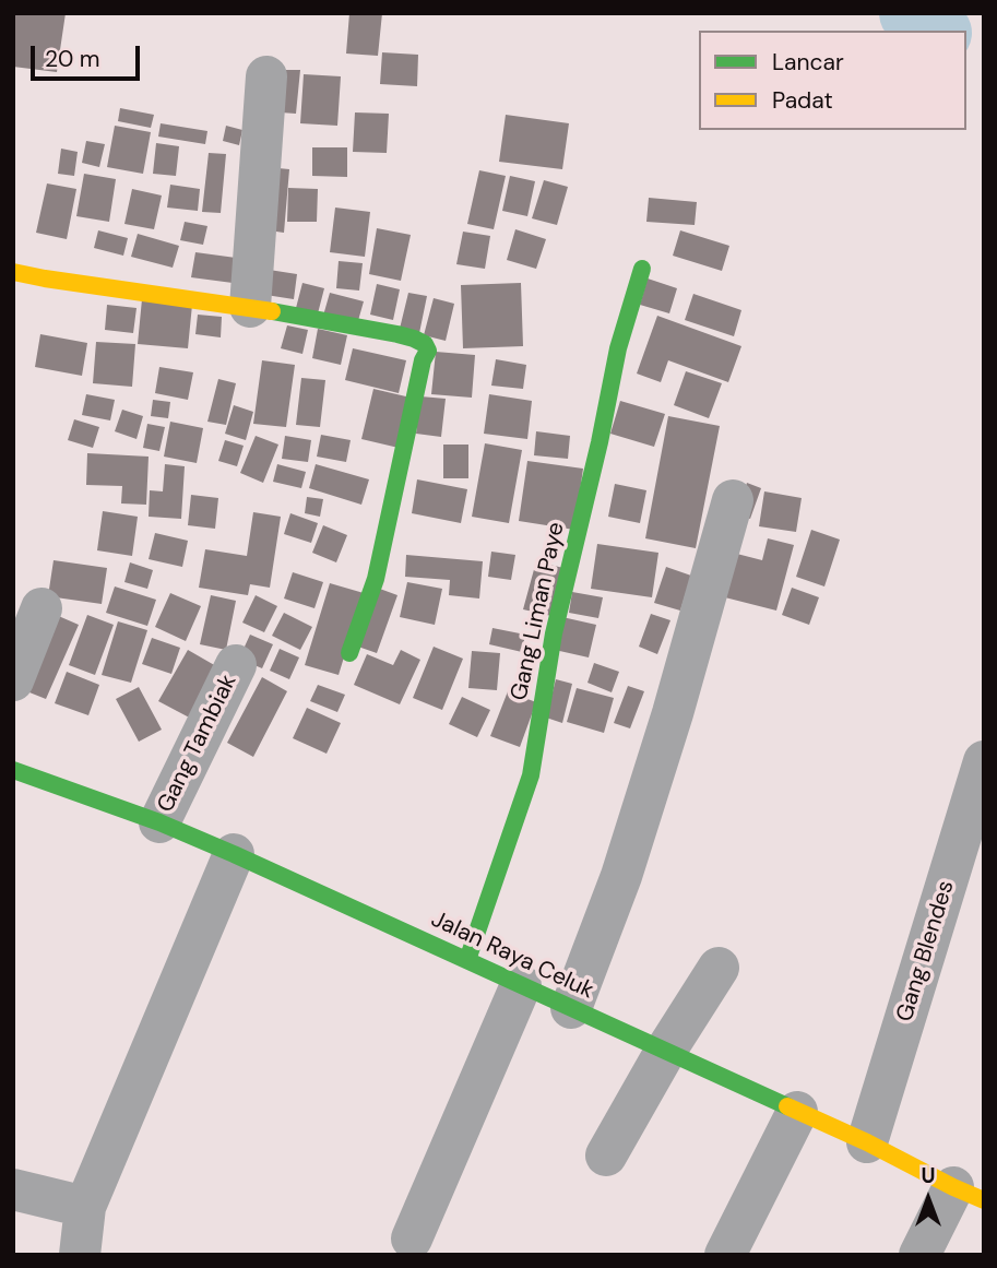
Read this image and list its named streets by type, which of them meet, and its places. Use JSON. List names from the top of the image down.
{
  "streets": {
    "main road": ["Gang Liman Paye", "Jalan Raya Celuk"],
    "street": ["Gang Tambiak", "Gang Blendes"]
  },
  "crossings": [
    ["Gang Liman Paye", "Jalan Raya Celuk"],
    ["Gang Tambiak", "Jalan Raya Celuk"],
    ["Gang Blendes", "Jalan Raya Celuk"]
  ],
  "legend": ["Lancar", "Padat"],
  "scale_bar": "20 m",
  "north": "top"
}
